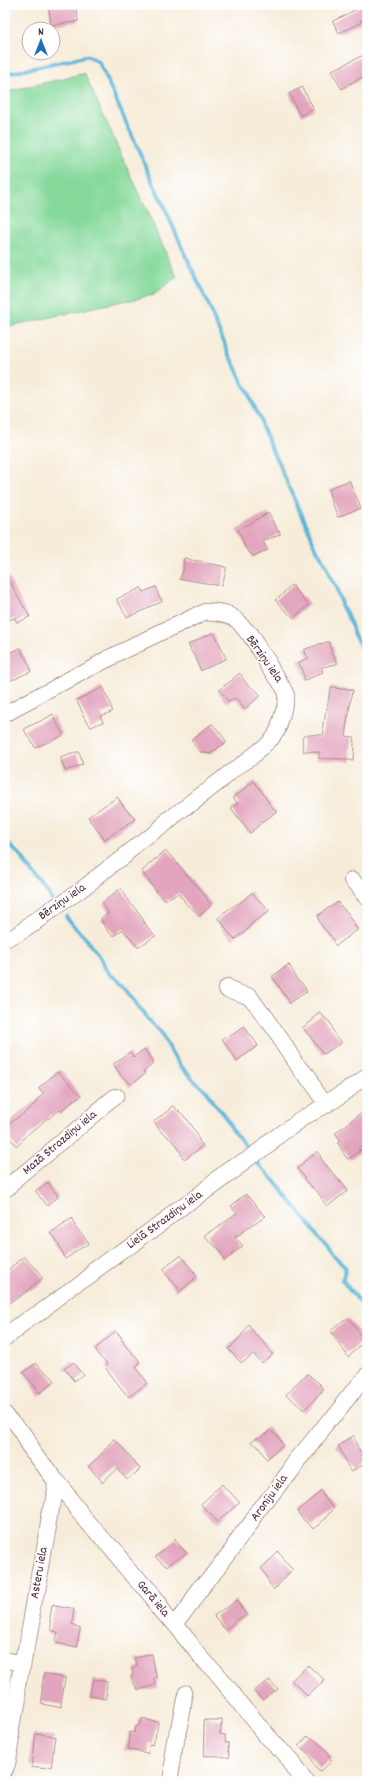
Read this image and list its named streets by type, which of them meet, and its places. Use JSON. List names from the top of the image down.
{
  "streets": {
    "street": [
      "Bērziņu iela",
      "Mazā Strazdiņu iela",
      "Lielā Strazdiņu iela",
      "Aroniju iela",
      "Asteru iela",
      "Garā iela"
    ]
  },
  "crossings": [
    ["Aroniju iela", "Garā iela"],
    ["Asteru iela", "Garā iela"]
  ],
  "north": "top"
}
